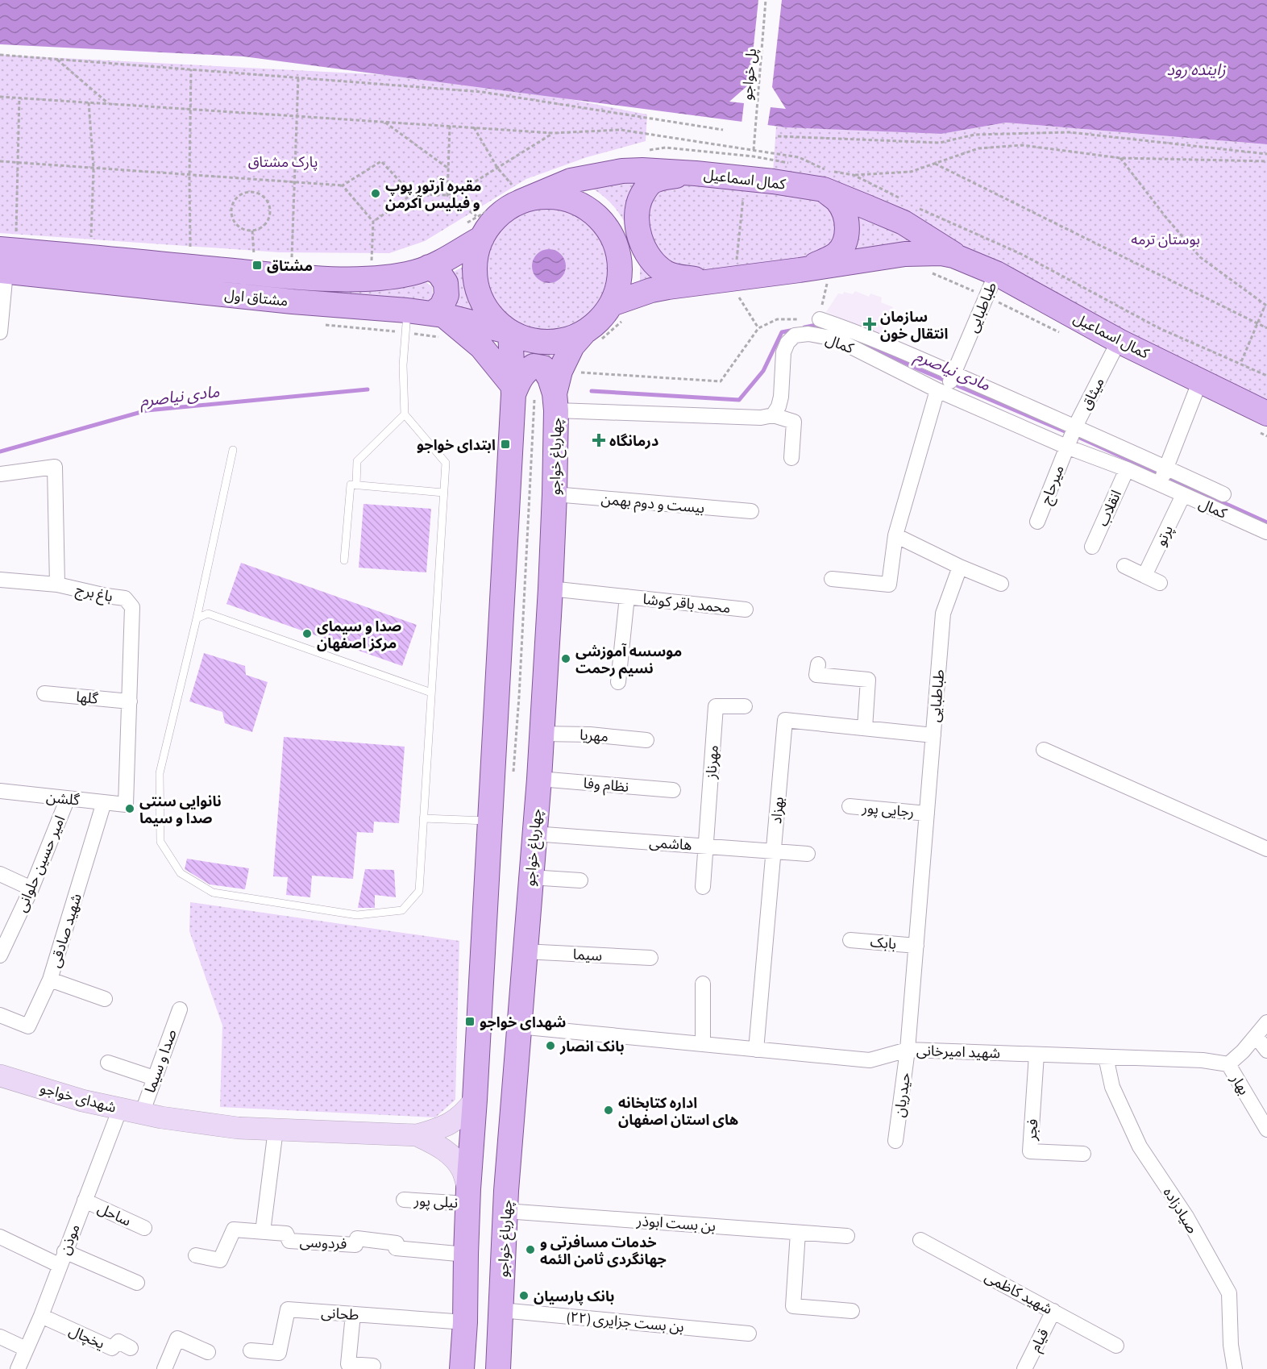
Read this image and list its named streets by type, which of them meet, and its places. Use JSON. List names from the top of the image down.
{
  "streets": {
    "main road": [
      "کمال اسماعیل",
      "مشتاق اول",
      "چهارباغ خواجو",
      "شهدای خواجو"
    ],
    "street": [
      "طباطبایی",
      "کمال",
      "میثاق",
      "میرحاج",
      "بیست و دوم بهمن",
      "انقلاب",
      "پرتو",
      "باغ برج",
      "محمد باقر کوشا",
      "گلها",
      "مهریا",
      "مهرناز",
      "نظام وفا",
      "گلشن",
      "رجایی پور",
      "بهزاد",
      "هاشمی",
      "امیر حسین حلوانی",
      "شهید صادقی",
      "بابک",
      "سیما",
      "شهید امیرخانی",
      "صدا و سیما",
      "بهار",
      "حیدریان",
      "فجر",
      "نیلی پور",
      "صیادزاده",
      "ساحل",
      "بن بست ابوذر",
      "موذن",
      "فردوسی",
      "شهید کاظمی",
      "طحانی",
      "بن بست جزایری (۲۲)",
      "یخچال",
      "قیام"
    ],
    "path": ["پل خواجو"]
  },
  "crossings": [
    ["کمال اسماعیل", "مشتاق اول"],
    ["کمال اسماعیل", "طباطبایی"],
    ["کمال اسماعیل", "میثاق"],
    ["کمال اسماعیل", "چهارباغ خواجو"],
    ["مشتاق اول", "چهارباغ خواجو"],
    ["طباطبایی", "کمال"],
    ["طباطبایی", "رجایی پور"],
    ["طباطبایی", "بهزاد"],
    ["طباطبایی", "بابک"],
    ["طباطبایی", "شهید امیرخانی"],
    ["طباطبایی", "حیدریان"],
    ["کمال", "میثاق"],
    ["کمال", "میرحاج"],
    ["کمال", "انقلاب"],
    ["کمال", "پرتو"],
    ["میثاق", "میرحاج"],
    ["چهارباغ خواجو", "بیست و دوم بهمن"],
    ["چهارباغ خواجو", "محمد باقر کوشا"],
    ["چهارباغ خواجو", "مهریا"],
    ["چهارباغ خواجو", "نظام وفا"],
    ["چهارباغ خواجو", "هاشمی"],
    ["چهارباغ خواجو", "سیما"],
    ["چهارباغ خواجو", "شهید امیرخانی"],
    ["چهارباغ خواجو", "بن بست ابوذر"],
    ["چهارباغ خواجو", "بن بست جزایری (۲۲)"],
    ["باغ برج", "گلها"],
    ["باغ برج", "گلشن"],
    ["مهرناز", "هاشمی"],
    ["گلشن", "امیر حسین حلوانی"],
    ["گلشن", "شهید صادقی"],
    ["بهزاد", "هاشمی"],
    ["بهزاد", "شهید امیرخانی"],
    ["شهید امیرخانی", "بهار"],
    ["شهید امیرخانی", "حیدریان"],
    ["شهید امیرخانی", "فجر"],
    ["شهید امیرخانی", "صیادزاده"],
    ["صدا و سیما", "شهدای خواجو"],
    ["شهدای خواجو", "موذن"],
    ["ساحل", "موذن"],
    ["موذن", "یخچال"],
    ["شهید کاظمی", "قیام"]
  ],
  "water": ["زاینده رود", "مادی نیاصرم"],
  "parks": ["پارک مشتاق", "بوستان ترمه"],
  "places": {
    "other": [
      "مقبره آرتور پوپ و فیلیس آکرمن",
      "صدا و سیمای مرکز اصفهان",
      "موسسه آموزشی نسیم رحمت",
      "نانوایی سنتی صدا و سیما",
      "بانک انصار",
      "اداره کتابخانه های استان اصفهان",
      "خدمات مسافرتی و جهانگردی ثامن الئمه",
      "بانک پارسیان"
    ],
    "transit": ["مشتاق", "ابتدای خواجو", "شهدای خواجو"],
    "health": ["سازمان انتقال خون", "درمانگاه"]
  }
}
